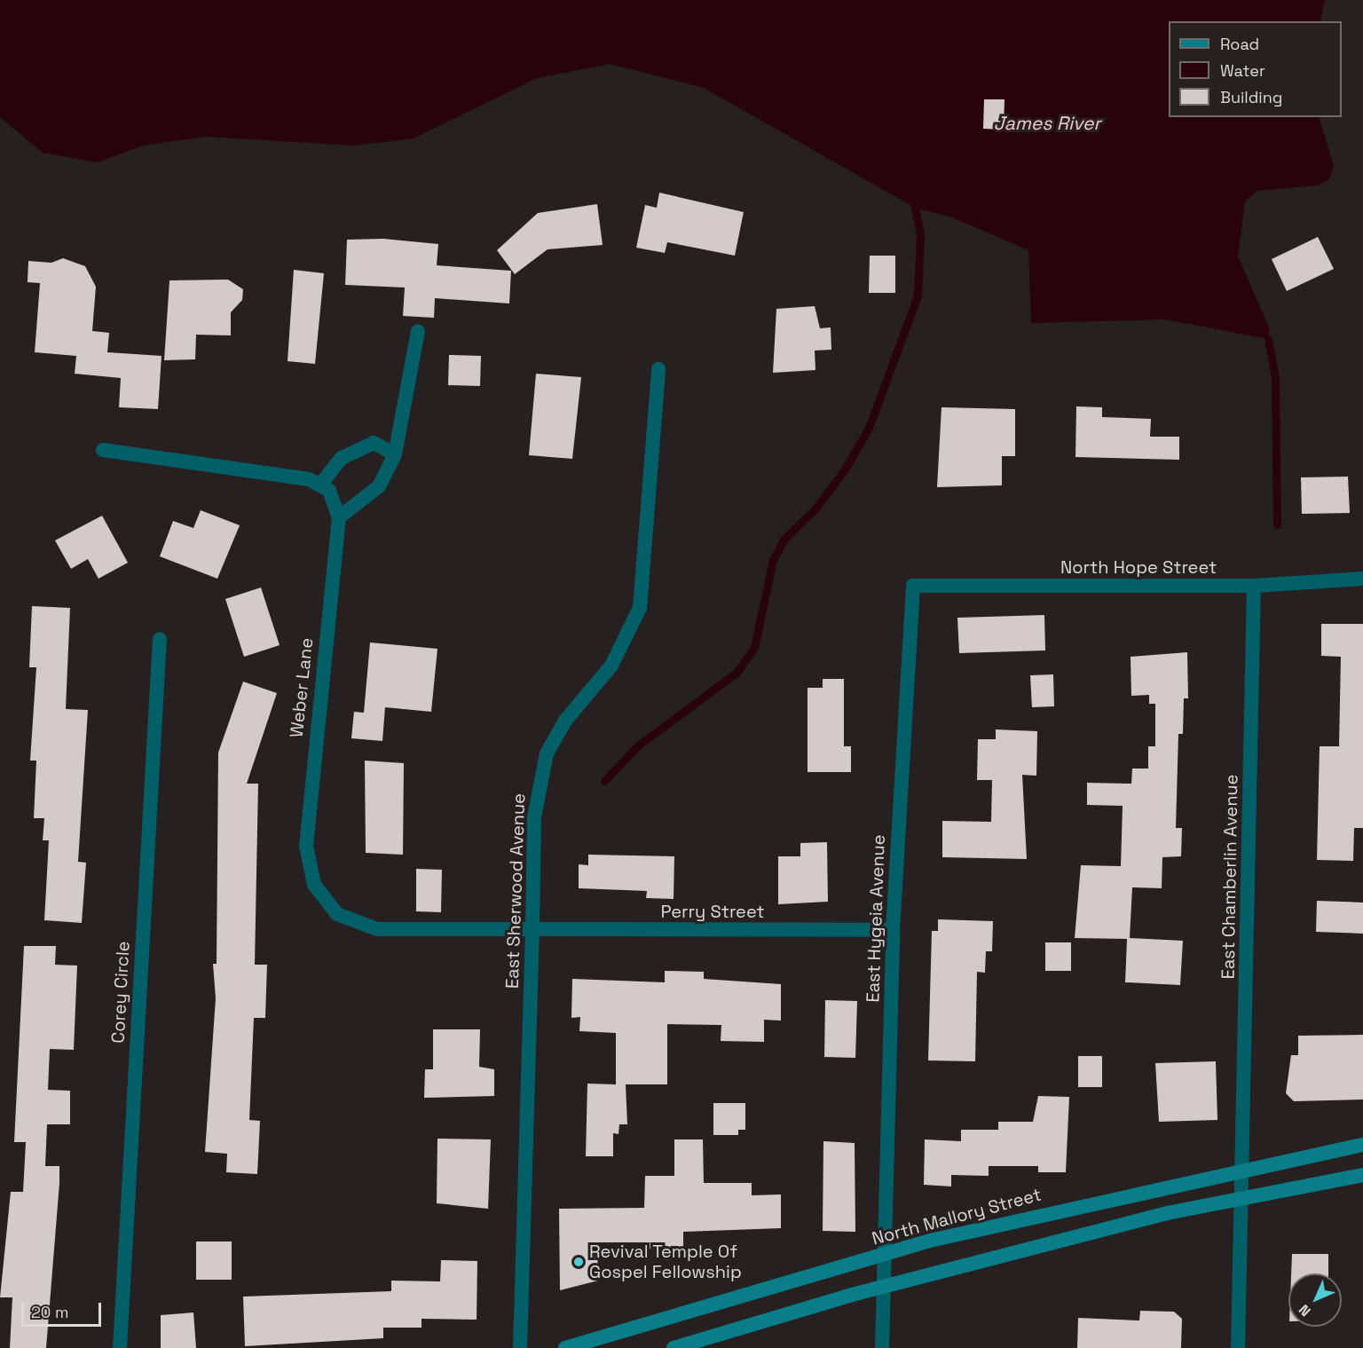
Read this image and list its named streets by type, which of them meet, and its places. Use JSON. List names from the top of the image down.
{
  "streets": {
    "main road": ["North Mallory Street"],
    "street": [
      "North Hope Street",
      "Weber Lane",
      "East Chamberlin Avenue",
      "East Sherwood Avenue",
      "Perry Street",
      "East Hygeia Avenue",
      "Corey Circle"
    ]
  },
  "crossings": [
    ["North Hope Street", "East Chamberlin Avenue"],
    ["North Hope Street", "East Hygeia Avenue"],
    ["Weber Lane", "East Sherwood Avenue"],
    ["Weber Lane", "Perry Street"],
    ["East Chamberlin Avenue", "North Mallory Street"],
    ["East Sherwood Avenue", "Perry Street"],
    ["Perry Street", "East Hygeia Avenue"],
    ["East Hygeia Avenue", "North Mallory Street"]
  ],
  "water": ["James River"],
  "places": ["Revival Temple Of Gospel Fellowship"],
  "legend": ["Road", "Water", "Building"],
  "scale_bar": "20 m",
  "north": "bottom left"
}
